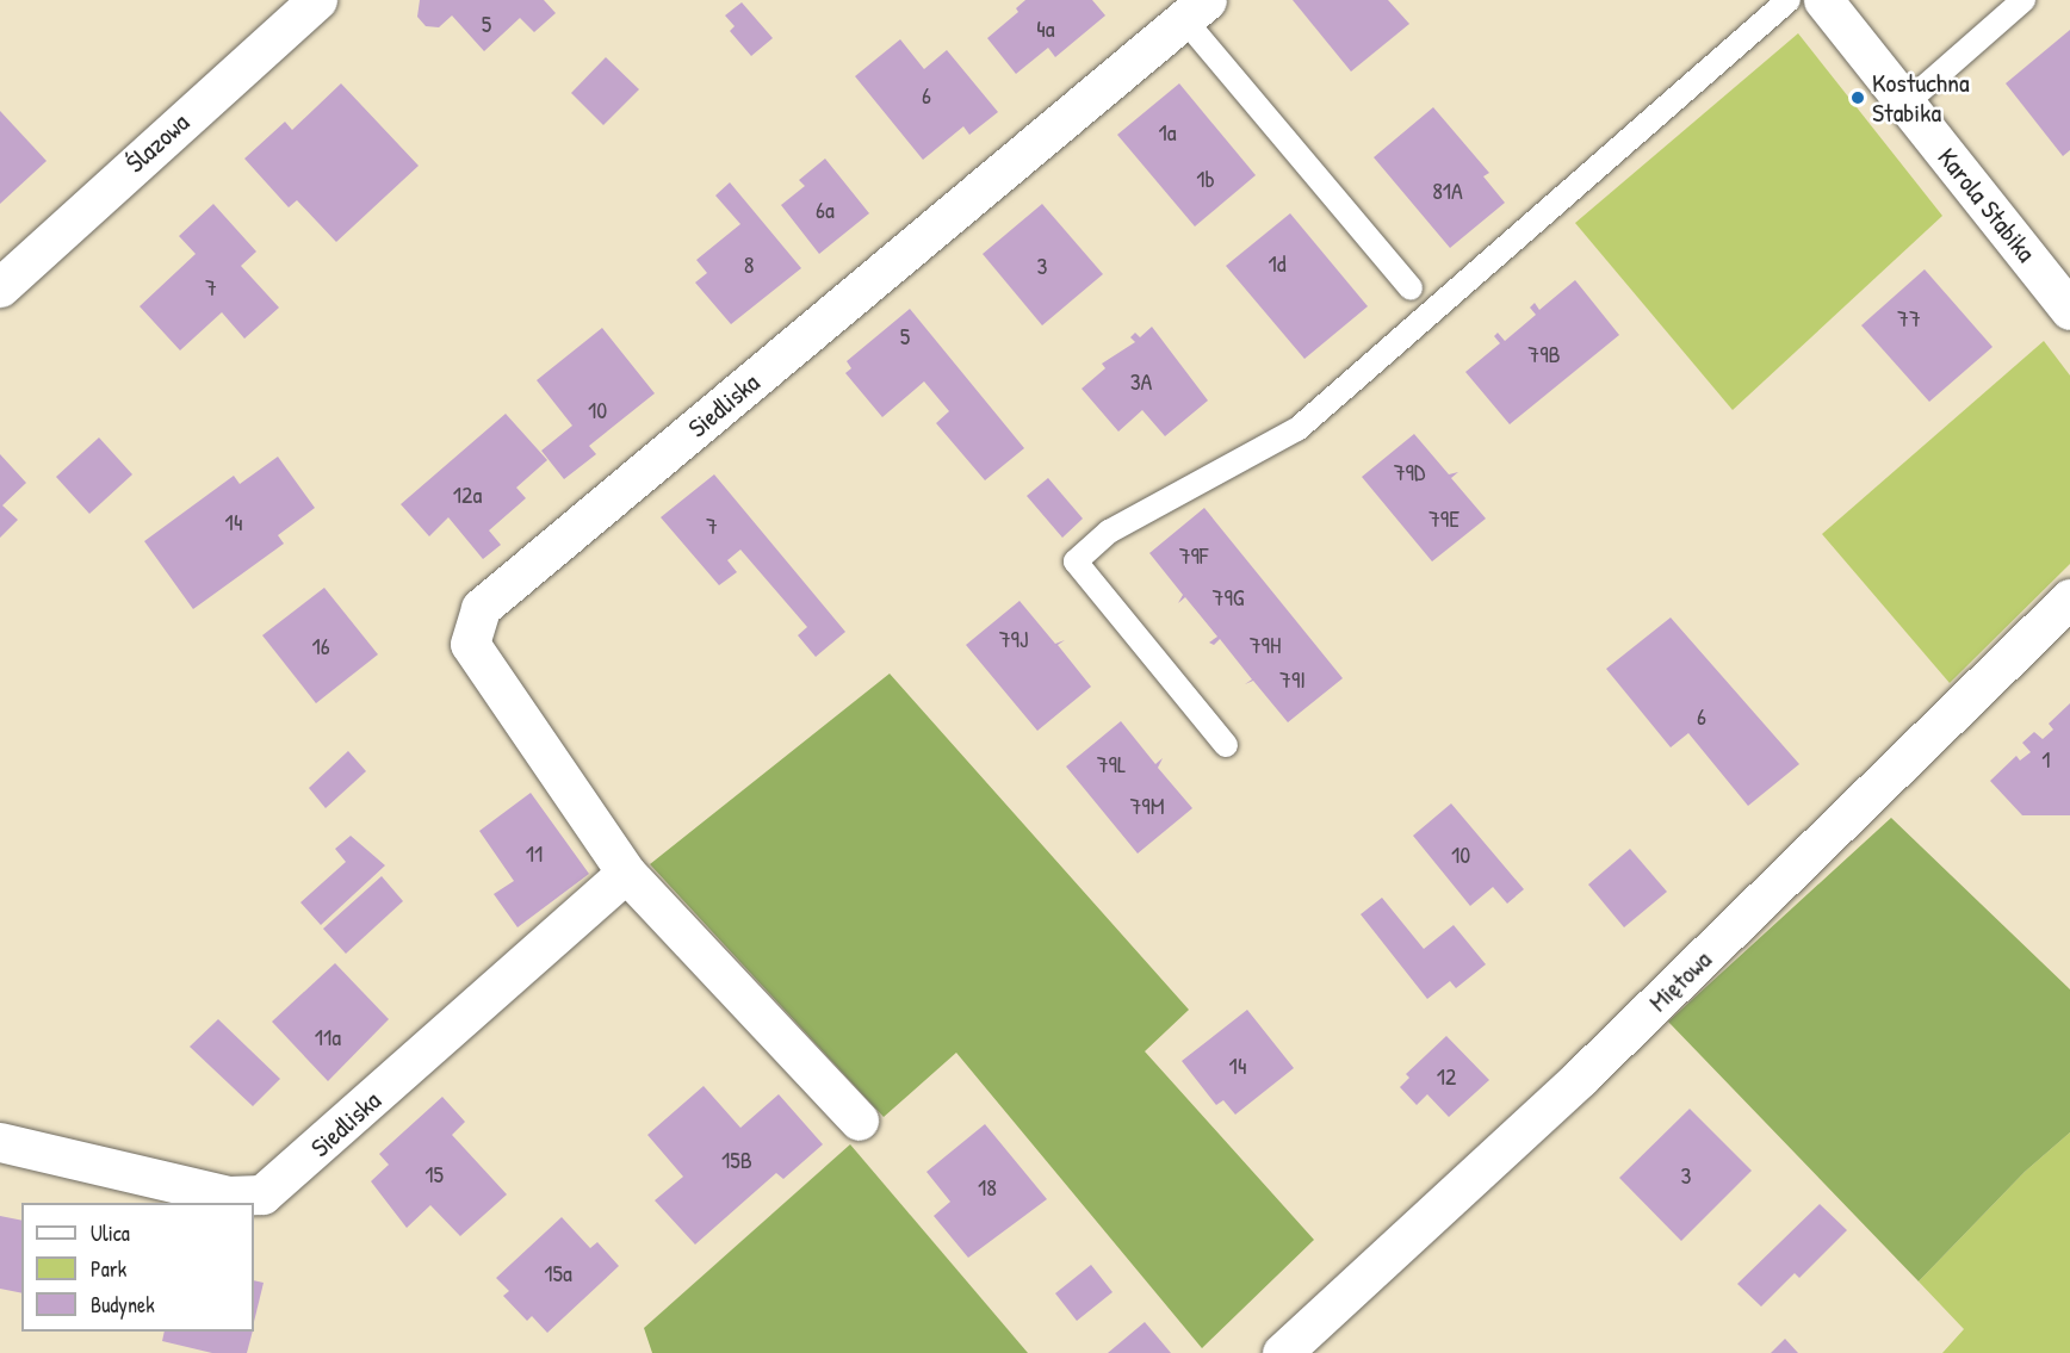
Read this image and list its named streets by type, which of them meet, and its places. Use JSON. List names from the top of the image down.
{
  "streets": {
    "street": [
      "Ślazowa",
      "Karola Stabika",
      "Siedliska",
      "Miętowa"
    ]
  },
  "places": ["Kostuchna Stabika"],
  "house_numbers": [
    "5",
    "4a",
    "6",
    "1a",
    "1b",
    "81A",
    "6a",
    "1d",
    "8",
    "3",
    "7",
    "77",
    "5",
    "79B",
    "3A",
    "10",
    "79D",
    "12a",
    "79E",
    "14",
    "7",
    "79F",
    "79G",
    "79J",
    "79H",
    "16",
    "79I",
    "6",
    "1",
    "79L",
    "79M",
    "11",
    "10",
    "11a",
    "14",
    "12",
    "15B",
    "15",
    "3",
    "18",
    "15a"
  ],
  "legend": ["Ulica", "Park", "Budynek"]
}
